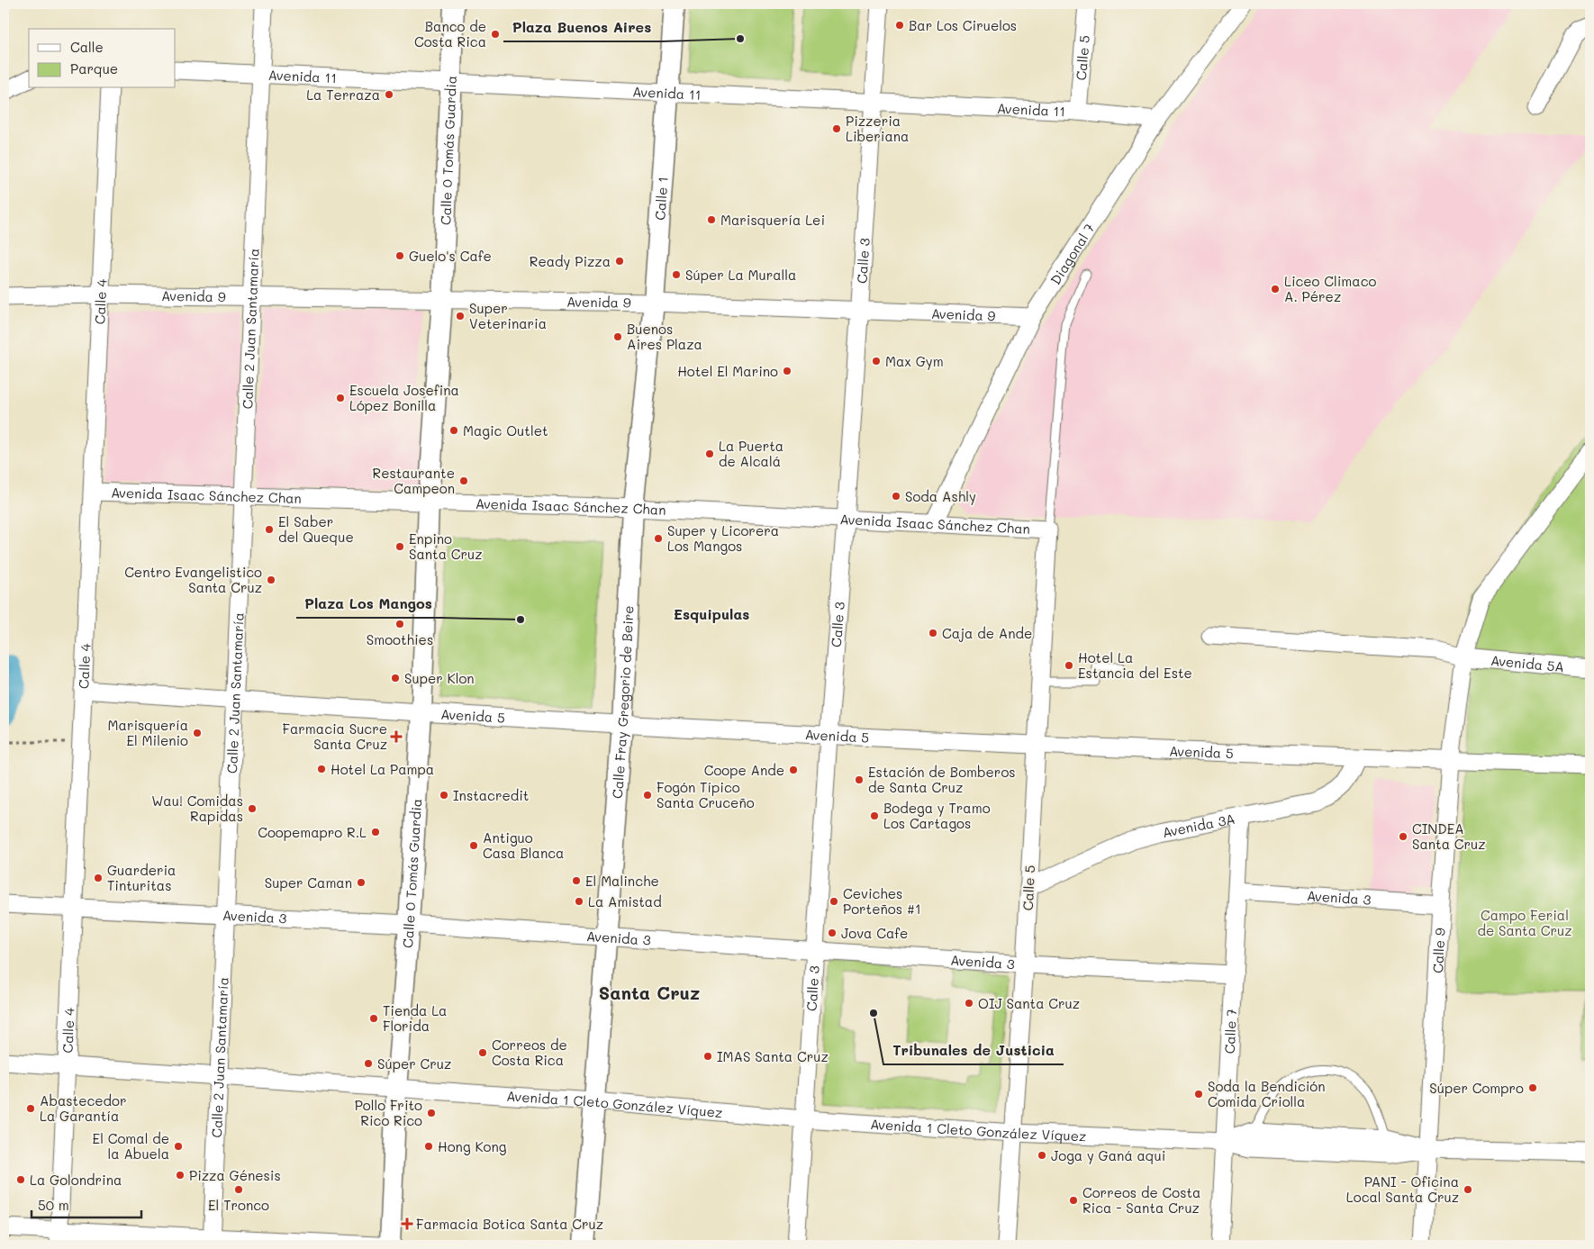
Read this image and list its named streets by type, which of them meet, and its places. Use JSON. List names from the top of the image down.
{
  "streets": {
    "street": [
      "Calle 5",
      "Avenida 11",
      "Calle 0 Tomás Guardia",
      "Calle 1",
      "Diagonal 7",
      "Calle 3",
      "Avenida 9",
      "Calle 4",
      "Calle 2 Juan Santamaría",
      "Avenida Isaac Sánchez Chan",
      "Avenida 5A",
      "Calle Fray Gregorio de Beire",
      "Avenida 5",
      "Avenida 3A",
      "Avenida 3",
      "Calle 9",
      "Calle 7",
      "Avenida 1 Cleto González Víquez"
    ]
  },
  "crossings": [
    ["Calle 5", "Avenida 11"],
    ["Calle 5", "Avenida Isaac Sánchez Chan"],
    ["Calle 5", "Avenida 5"],
    ["Calle 5", "Avenida 3A"],
    ["Calle 5", "Avenida 3"],
    ["Calle 5", "Avenida 1 Cleto González Víquez"],
    ["Avenida 11", "Calle 0 Tomás Guardia"],
    ["Avenida 11", "Calle 1"],
    ["Avenida 11", "Diagonal 7"],
    ["Avenida 11", "Calle 3"],
    ["Avenida 11", "Calle 2 Juan Santamaría"],
    ["Calle 0 Tomás Guardia", "Avenida 9"],
    ["Calle 0 Tomás Guardia", "Avenida Isaac Sánchez Chan"],
    ["Calle 0 Tomás Guardia", "Avenida 5"],
    ["Calle 0 Tomás Guardia", "Avenida 3"],
    ["Calle 0 Tomás Guardia", "Avenida 1 Cleto González Víquez"],
    ["Calle 1", "Avenida 9"],
    ["Calle 1", "Calle Fray Gregorio de Beire"],
    ["Diagonal 7", "Avenida 9"],
    ["Diagonal 7", "Avenida Isaac Sánchez Chan"],
    ["Calle 3", "Avenida 9"],
    ["Calle 3", "Avenida Isaac Sánchez Chan"],
    ["Calle 3", "Avenida 5"],
    ["Calle 3", "Avenida 3"],
    ["Calle 3", "Avenida 1 Cleto González Víquez"],
    ["Avenida 9", "Calle 4"],
    ["Avenida 9", "Calle 2 Juan Santamaría"],
    ["Avenida 9", "Calle Fray Gregorio de Beire"],
    ["Calle 4", "Avenida Isaac Sánchez Chan"],
    ["Calle 4", "Avenida 5"],
    ["Calle 4", "Avenida 3"],
    ["Calle 4", "Avenida 1 Cleto González Víquez"],
    ["Calle 2 Juan Santamaría", "Avenida Isaac Sánchez Chan"],
    ["Calle 2 Juan Santamaría", "Avenida 5"],
    ["Calle 2 Juan Santamaría", "Avenida 3"],
    ["Calle 2 Juan Santamaría", "Avenida 1 Cleto González Víquez"],
    ["Avenida Isaac Sánchez Chan", "Calle Fray Gregorio de Beire"],
    ["Avenida 5A", "Calle 9"],
    ["Calle Fray Gregorio de Beire", "Avenida 5"],
    ["Calle Fray Gregorio de Beire", "Avenida 3"],
    ["Calle Fray Gregorio de Beire", "Avenida 1 Cleto González Víquez"],
    ["Avenida 5", "Avenida 3A"],
    ["Avenida 5", "Calle 9"],
    ["Avenida 3A", "Calle 7"],
    ["Avenida 3", "Calle 9"],
    ["Avenida 3", "Calle 7"],
    ["Calle 9", "Avenida 1 Cleto González Víquez"],
    ["Calle 7", "Avenida 1 Cleto González Víquez"]
  ],
  "districts": ["Esquipulas", "Santa Cruz"],
  "parks": ["Campo Ferial de Santa Cruz"],
  "places": {
    "other": [
      "Bar Los Ciruelos",
      "Banco de Costa Rica",
      "Plaza Buenos Aires",
      "La Terraza",
      "Pizzeria Liberiana",
      "Marisquería Lei",
      "Guelo's Cafe",
      "Ready Pizza",
      "Súper La Muralla",
      "Liceo Climaco A. Pérez",
      "Super Veterinaria",
      "Buenos Aires Plaza",
      "Max Gym",
      "Hotel El Marino",
      "Escuela Josefina López Bonilla",
      "Magic Outlet",
      "La Puerta de Alcalá",
      "Restaurante Campeon",
      "Soda Ashly",
      "El Saber del Queque",
      "Super y Licorera Los Mangos",
      "Enpino Santa Cruz",
      "Centro Evangelistico Santa Cruz",
      "Plaza Los Mangos",
      "Smoothies",
      "Caja de Ande",
      "Hotel La Estancia del Este",
      "Super Klon",
      "Marisquería El Milenio",
      "Hotel La Pampa",
      "Coope Ande",
      "Estación de Bomberos de Santa Cruz",
      "Instacredit",
      "Fogón Típico Santa Cruceño",
      "Wau! Comidas Rapidas",
      "Bodega y Tramo Los Cartagos",
      "Coopemapro R.L",
      "CINDEA Santa Cruz",
      "Antiguo Casa Blanca",
      "Guarderia Tinturitas",
      "El Malinche",
      "Super Caman",
      "La Amistad",
      "Ceviches Porteños #1",
      "Jova Cafe",
      "OIJ Santa Cruz",
      "Tribunales de Justicia",
      "Tienda La Florida",
      "Correos de Costa Rica",
      "IMAS Santa Cruz",
      "Súper Cruz",
      "Súper Compro",
      "Soda la Bendición Comida Criolla",
      "Abastecedor La Garantía",
      "Pollo Frito Rico Rico",
      "El Comal de la Abuela",
      "Hong Kong",
      "Joga y Ganá aqui",
      "Pizza Génesis",
      "La Golondrina",
      "El Tronco",
      "PANI - Oficina Local Santa Cruz",
      "Correos de Costa Rica - Santa Cruz"
    ],
    "health": ["Farmacia Sucre Santa Cruz", "Farmacia Botica Santa Cruz"]
  },
  "legend": ["Calle", "Parque"],
  "scale_bar": "50 m"
}
